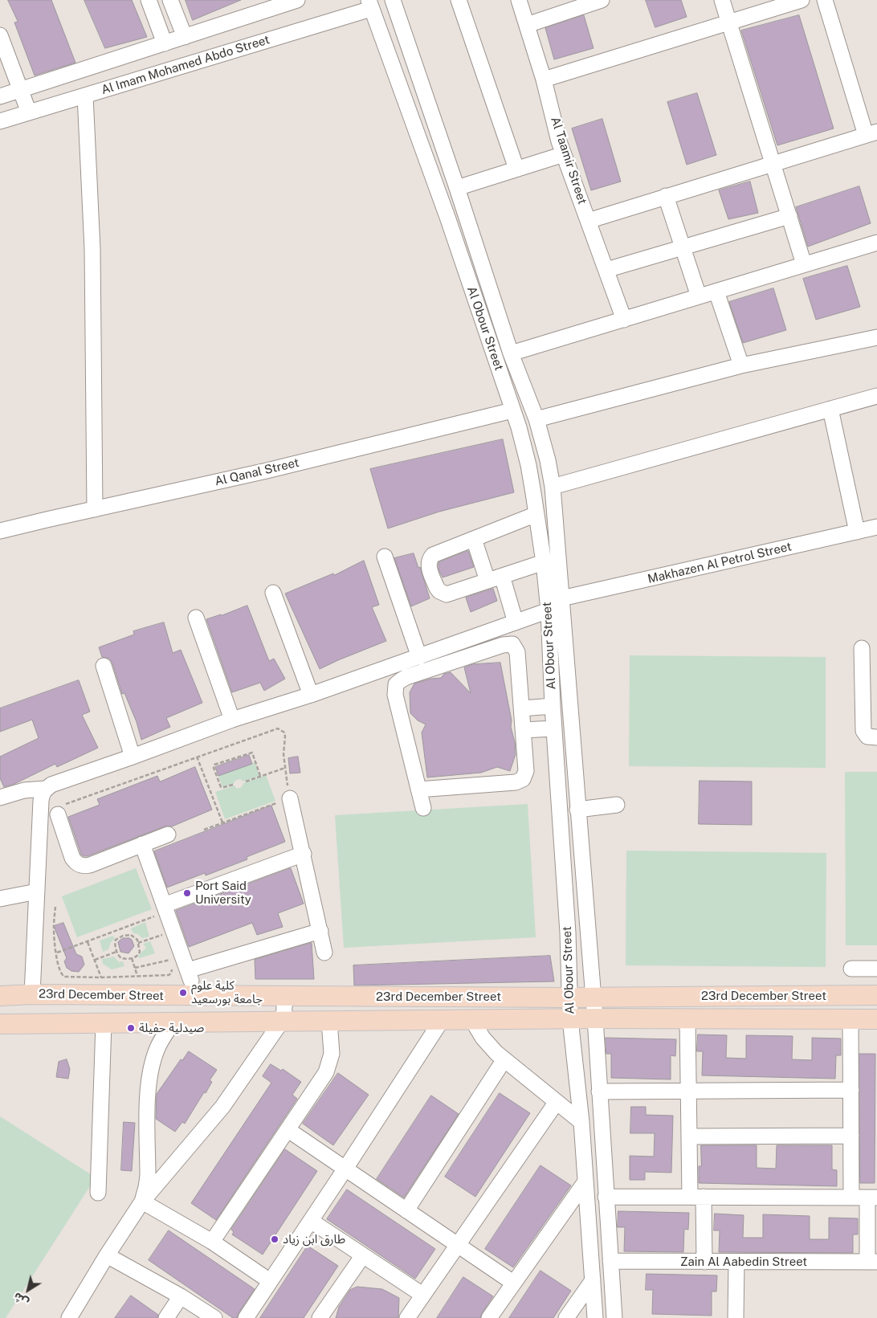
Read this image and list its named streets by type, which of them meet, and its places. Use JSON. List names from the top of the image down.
{
  "streets": {
    "main road": ["23rd December Street"],
    "street": [
      "Al Imam Mohamed Abdo Street",
      "Al Taamir Street",
      "Al Obour Street",
      "Al Qanal Street",
      "Makhazen Al Petrol Street",
      "Zain Al Aabedin Street"
    ]
  },
  "crossings": [
    ["Al Imam Mohamed Abdo Street", "Al Obour Street"],
    ["Al Obour Street", "Al Qanal Street"],
    ["Al Obour Street", "Makhazen Al Petrol Street"],
    ["Al Obour Street", "23rd December Street"],
    ["Al Obour Street", "Zain Al Aabedin Street"]
  ],
  "places": [
    "Port Said University",
    "كلية علوم جامعة بورسعيد",
    "صيدلية حفيلة",
    "طارق ابن زياد"
  ],
  "north": "bottom left"
}
